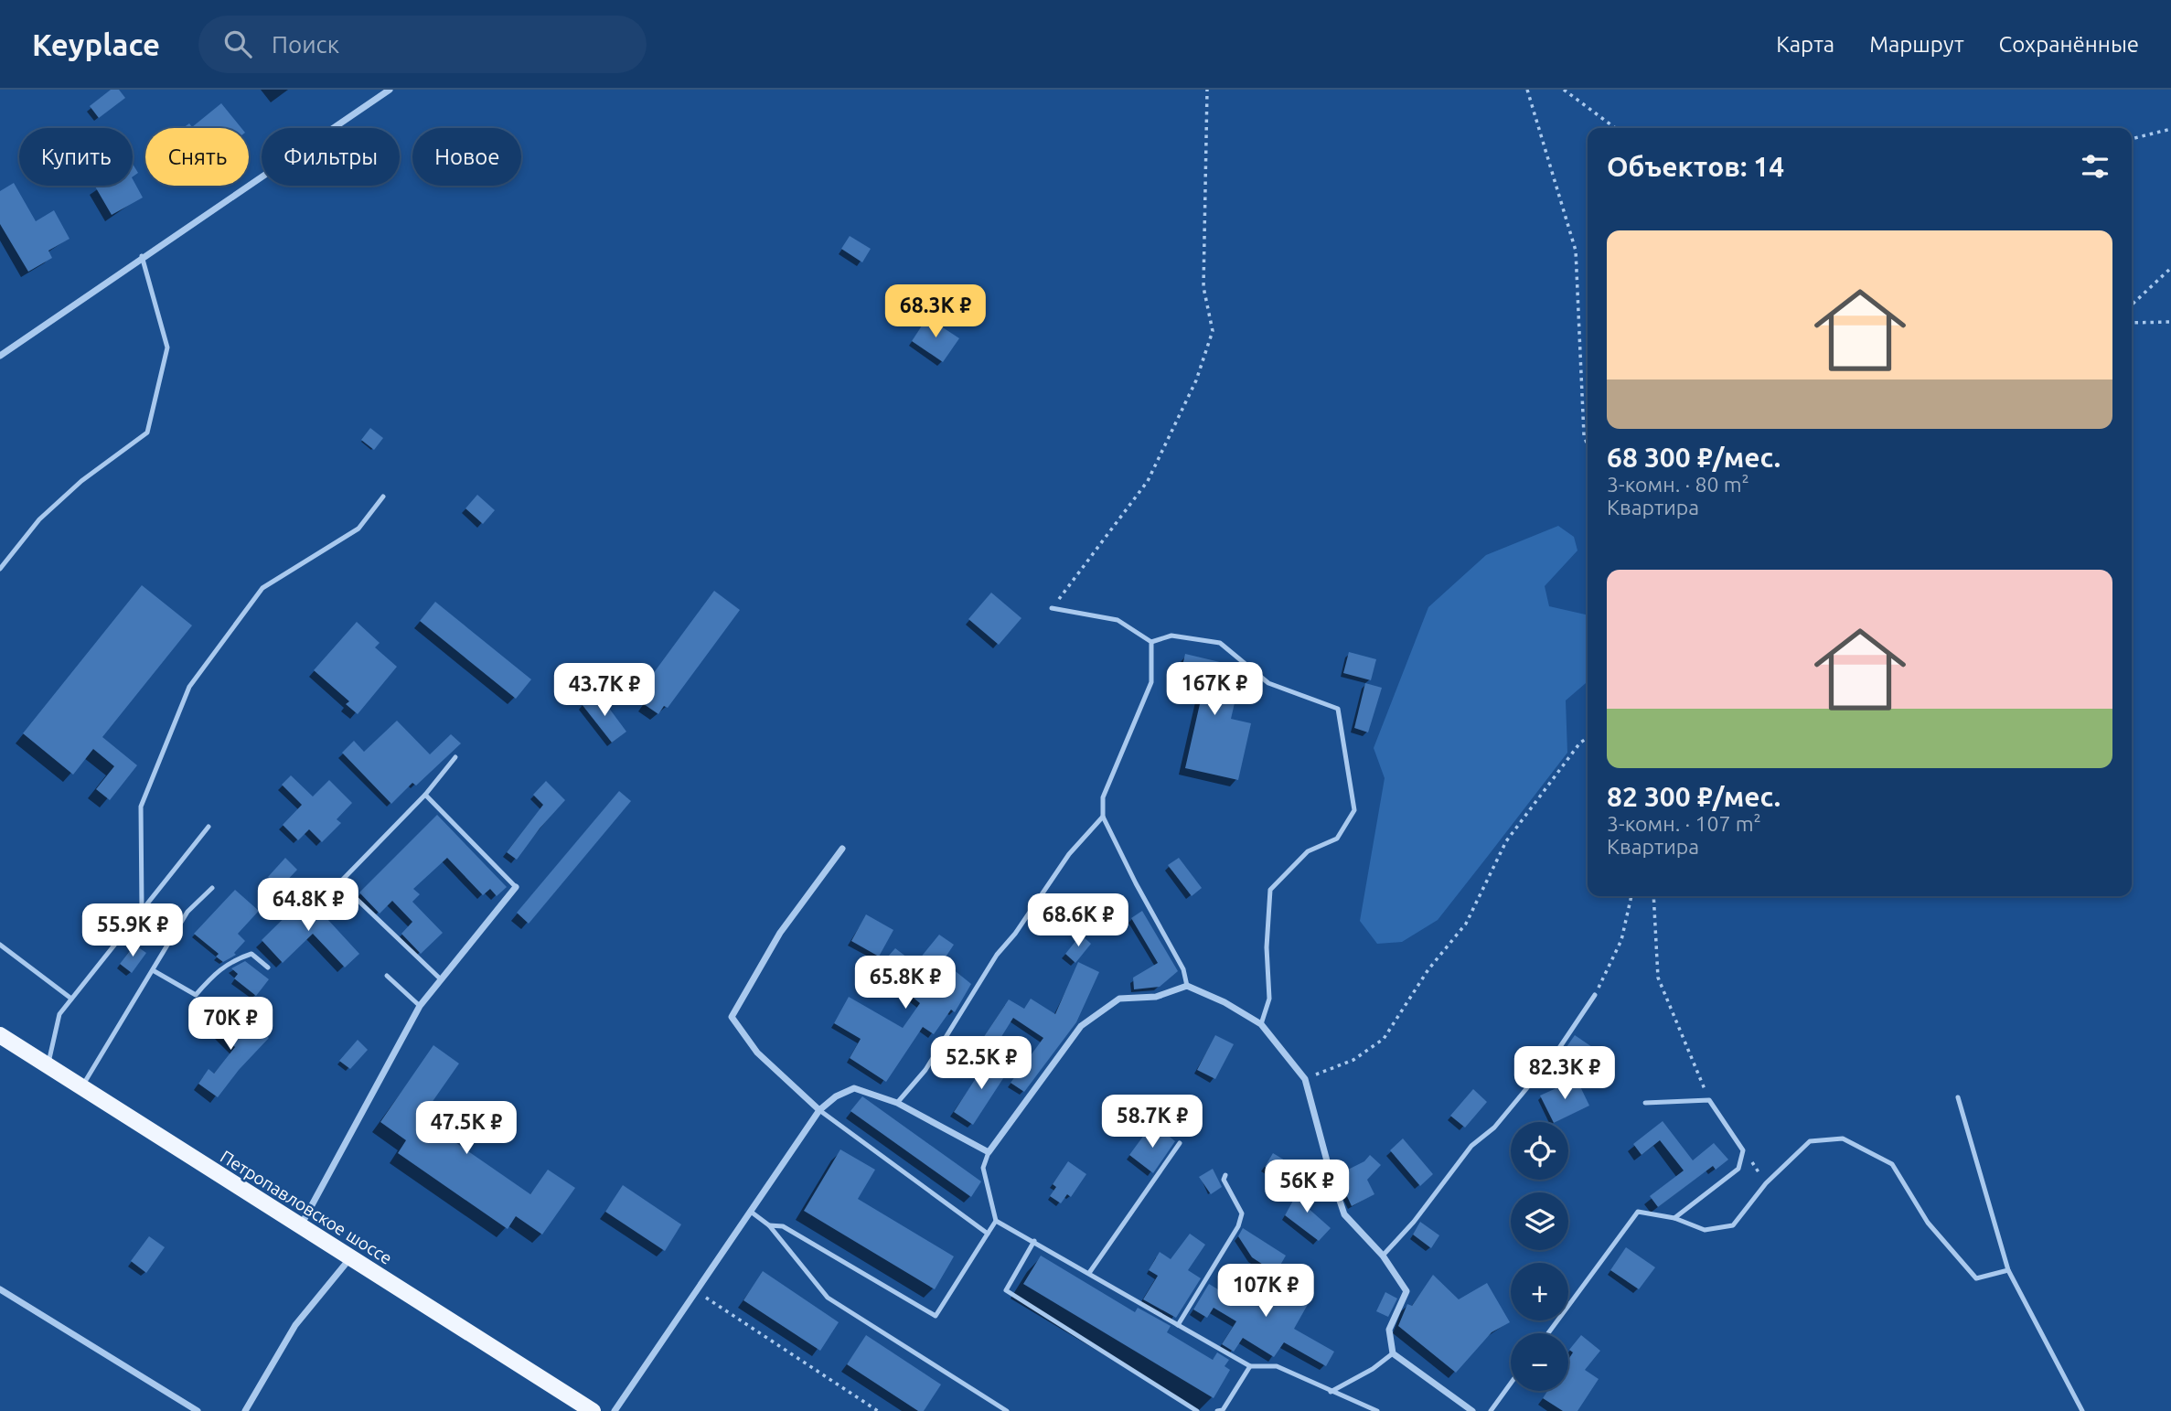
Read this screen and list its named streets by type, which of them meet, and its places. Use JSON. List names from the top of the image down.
{
  "streets": {
    "main road": ["Петропавловское шоссе"]
  },
  "page": {
    "header": "Keyplace",
    "search": "Поиск",
    "nav": ["Карта", "Маршрут", "Сохранённые"],
    "chip": [
      "Купить",
      "Снять",
      "Фильтры",
      "Новое"
    ],
    "heading": "Объектов: 14",
    "list": [
      {
        "name": "68 300 ₽/мес.",
        "note": "3-комн. · 80 m² · Квартира"
      },
      {
        "name": "82 300 ₽/мес.",
        "note": "3-комн. · 107 m² · Квартира"
      }
    ],
    "price": [
      "68.3K ₽",
      "167K ₽",
      "43.7K ₽",
      "64.8K ₽",
      "68.6K ₽",
      "55.9K ₽",
      "65.8K ₽",
      "70K ₽",
      "52.5K ₽",
      "82.3K ₽",
      "58.7K ₽",
      "47.5K ₽",
      "56K ₽",
      "107K ₽"
    ],
    "map_buttons": ["+", "−"]
  }
}
